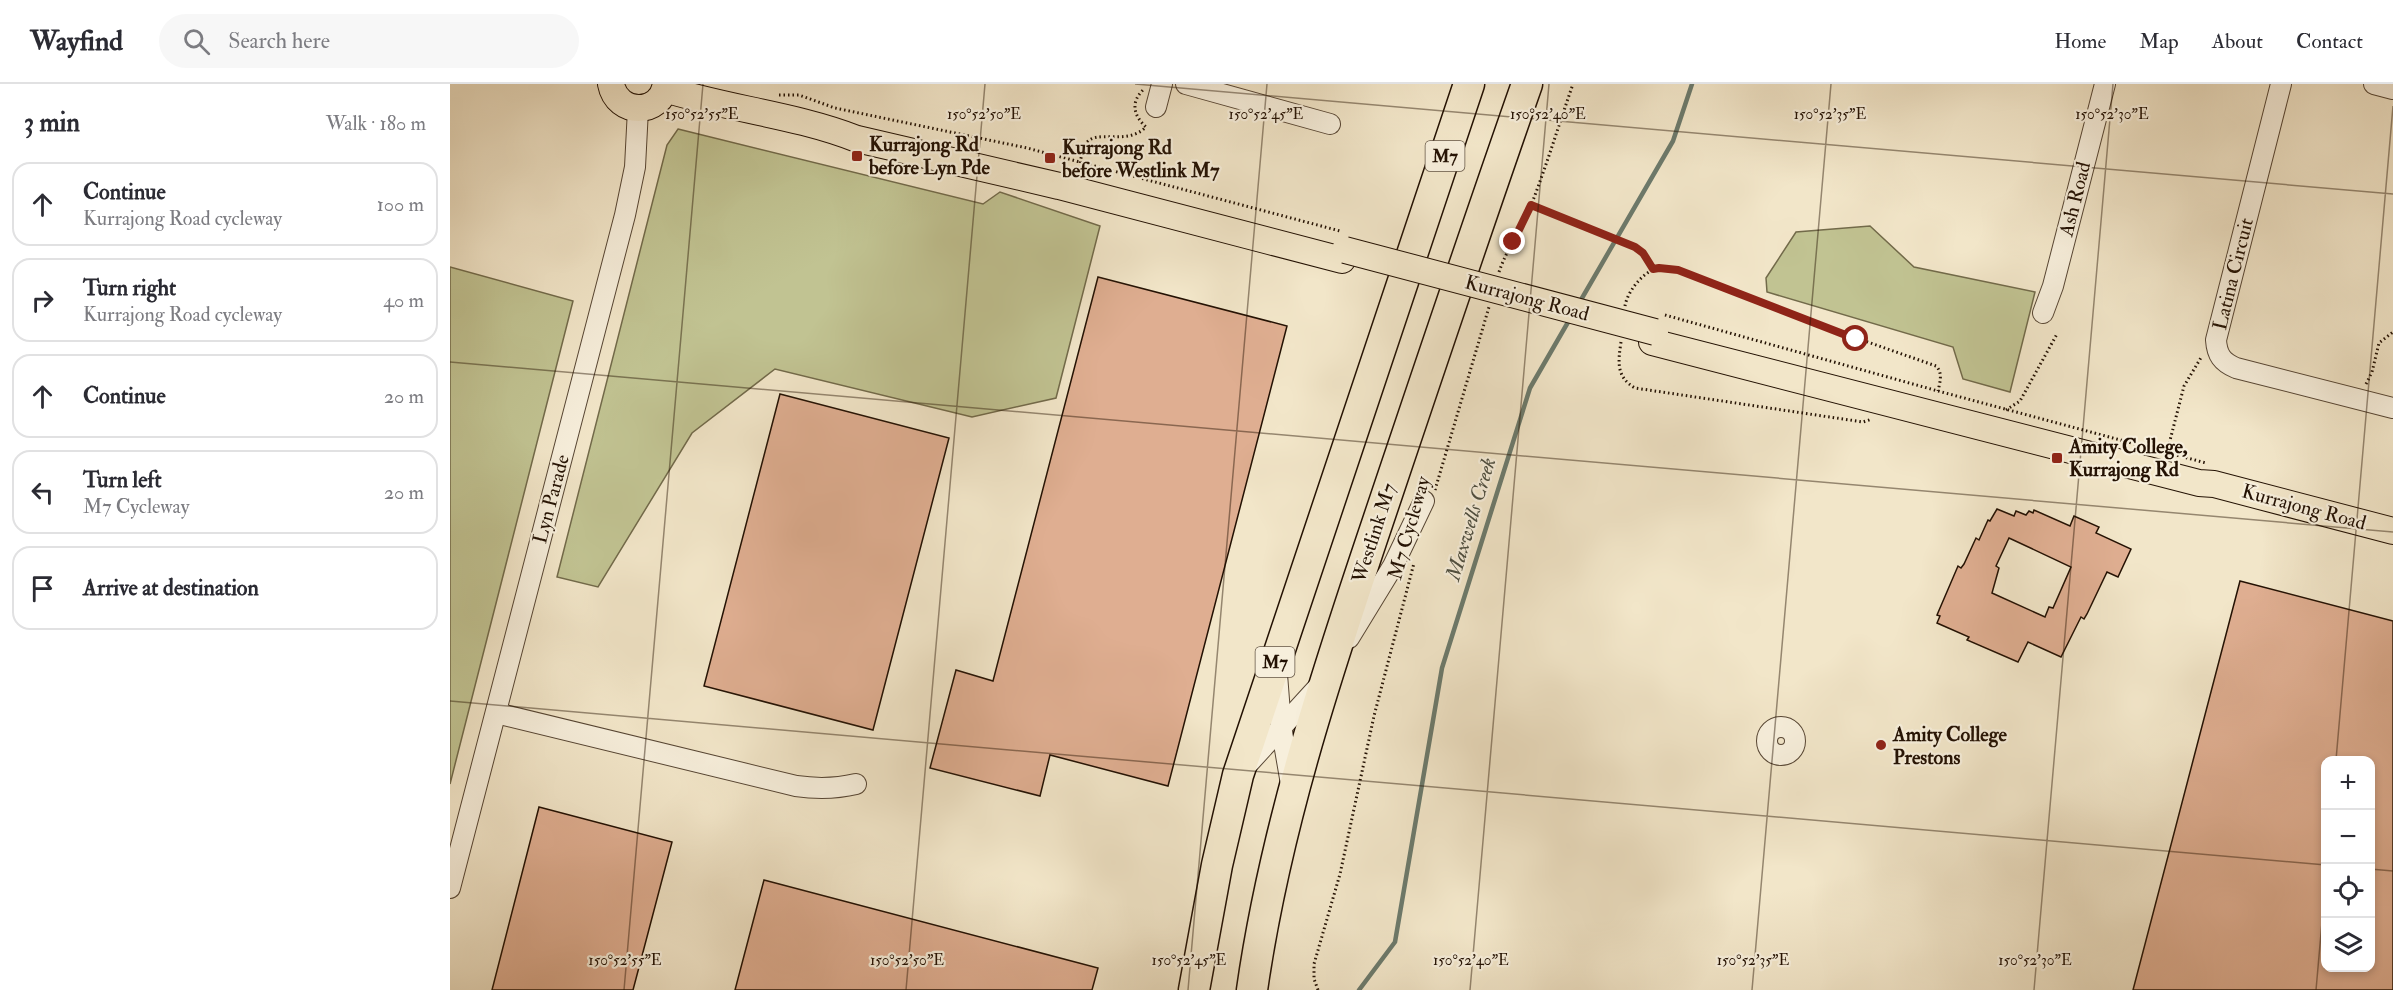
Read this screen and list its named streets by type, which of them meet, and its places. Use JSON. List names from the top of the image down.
{
  "streets": {
    "highway": ["M7", "Westlink M7"],
    "main road": ["Kurrajong Road"],
    "street": ["Ash Road", "Latina Circuit", "Lyn Parade"],
    "path": ["M7 Cycleway"]
  },
  "crossings": [
    ["M7", "Westlink M7"]
  ],
  "water": ["Maxwells Creek"],
  "places": {
    "transit": ["Kurrajong Rd before Lyn Pde", "Kurrajong Rd before Westlink M7", "Amity College, Kurrajong Rd"],
    "other": ["Amity College Prestons"]
  },
  "page": {
    "header": "Wayfind",
    "search": "Search here",
    "nav": [
      "Home",
      "Map",
      "About",
      "Contact"
    ],
    "heading": ["3 min", "Walk · 180 m"],
    "list": [
      ["Continue", "Kurrajong Road cycleway", "100 m"],
      ["Turn right", "Kurrajong Road cycleway", "40 m"],
      ["Continue", "20 m"],
      ["Turn left", "M7 Cycleway", "20 m"],
      "Arrive at destination"
    ],
    "map_buttons": ["+", "−"]
  },
  "coordinates": [
    "150°52'55\"E",
    "150°52'50\"E",
    "150°52'45\"E",
    "150°52'40\"E",
    "150°52'35\"E",
    "150°52'30\"E"
  ]
}
